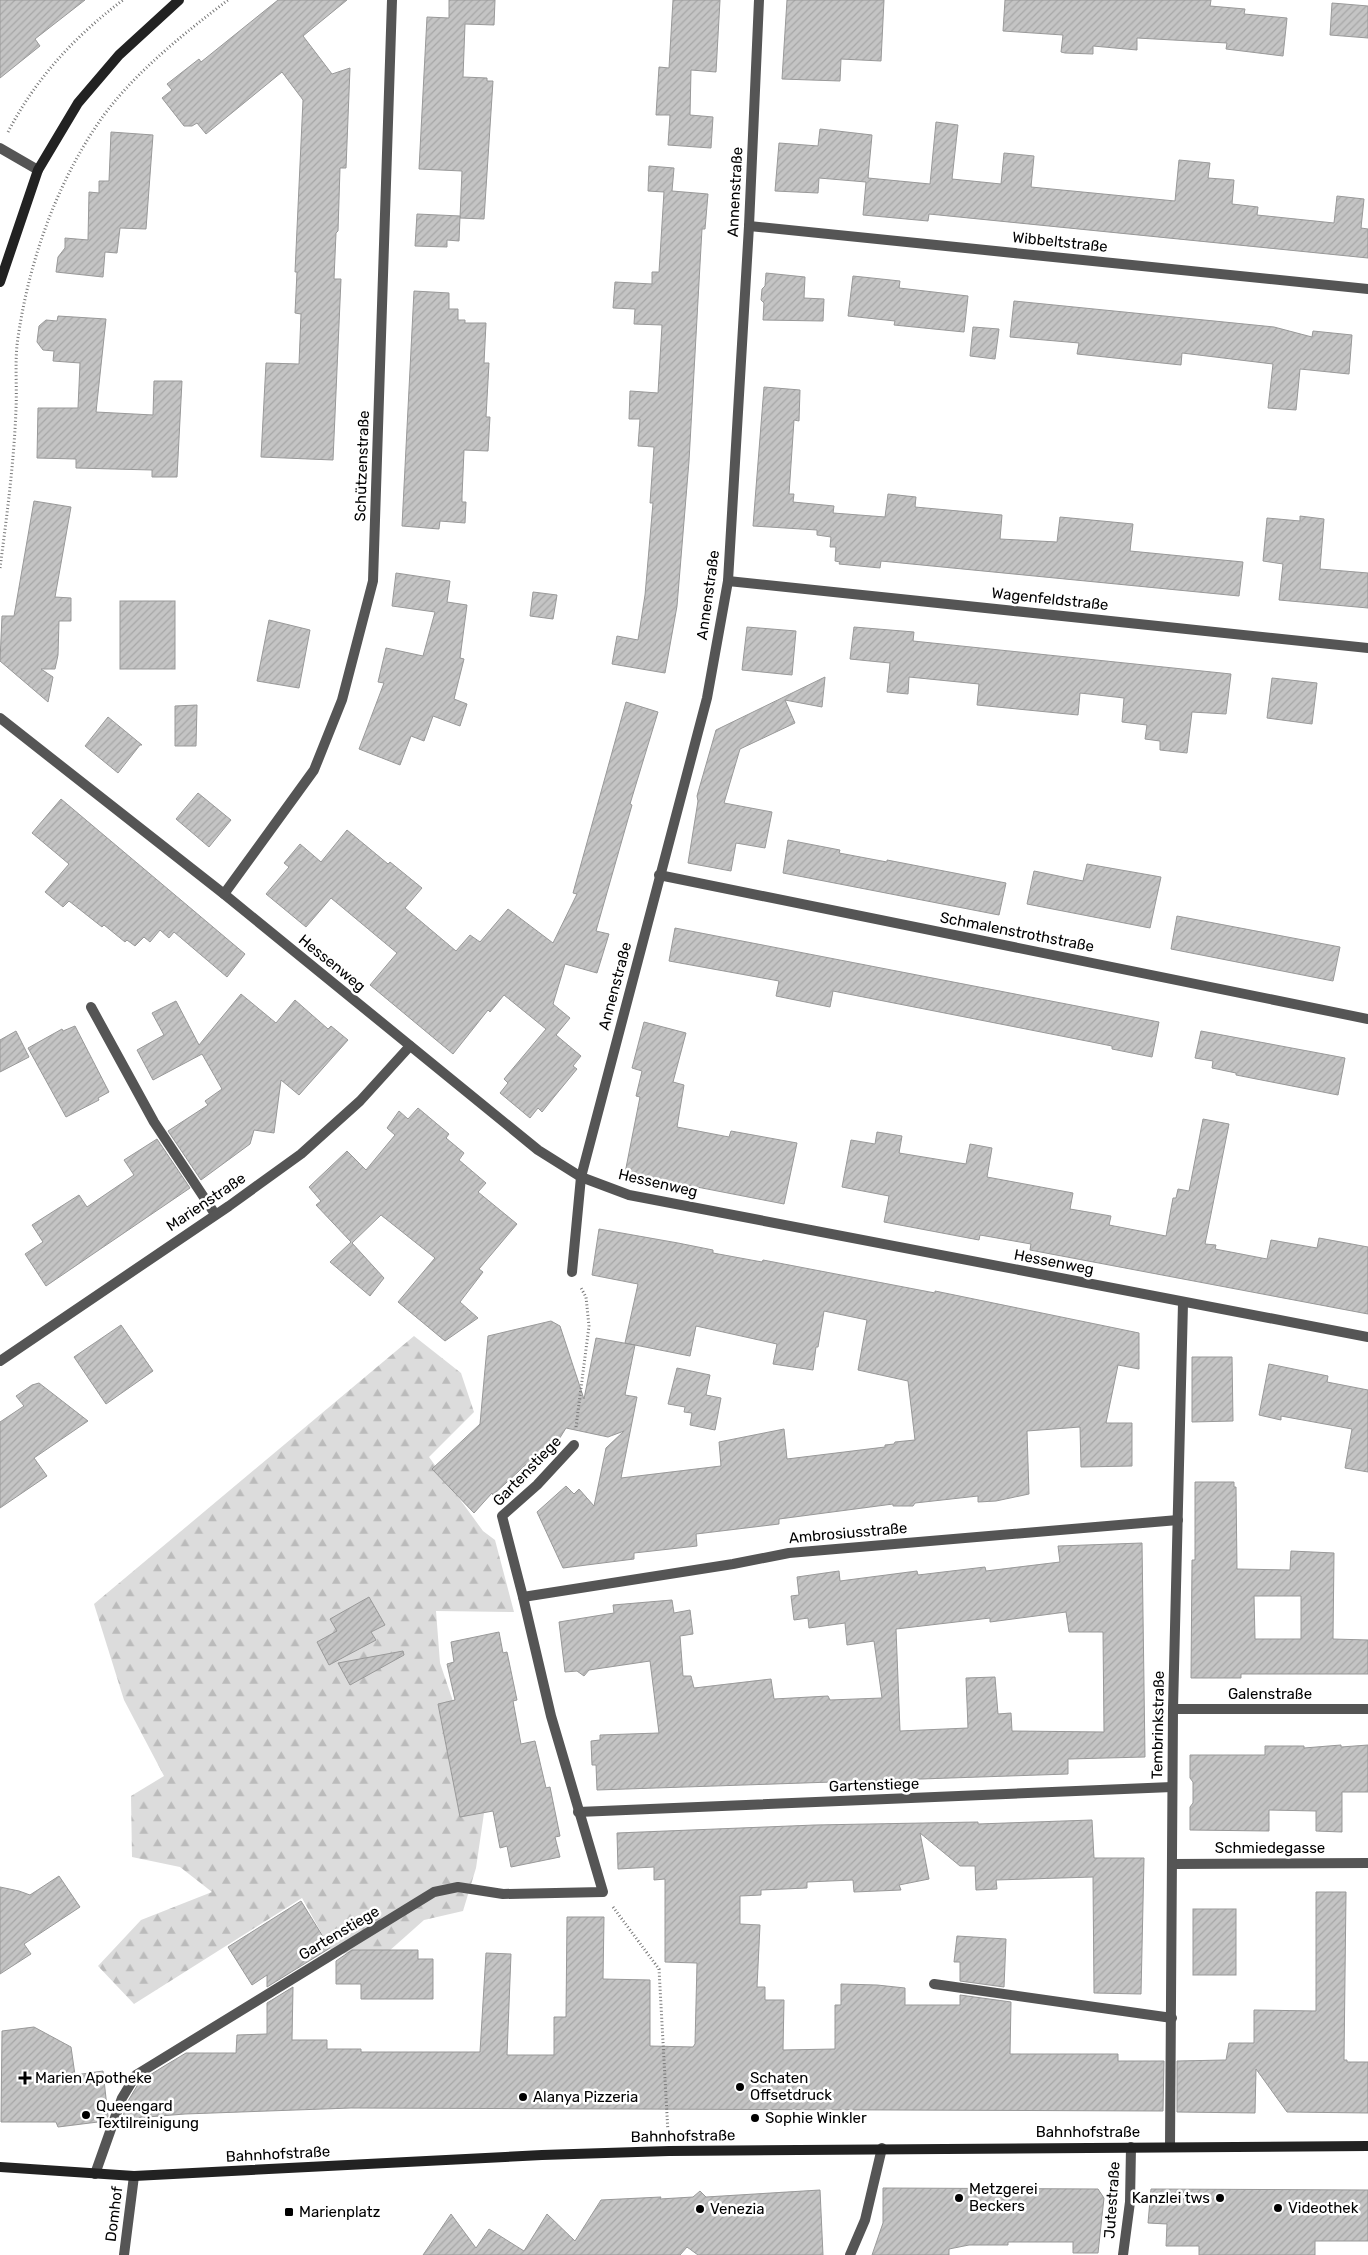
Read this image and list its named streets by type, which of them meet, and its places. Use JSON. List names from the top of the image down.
{
  "streets": {
    "street": [
      "Annenstraße",
      "Wibbeltstraße",
      "Schützenstraße",
      "Wagenfeldstraße",
      "Schmalenstrothstraße",
      "Hessenweg",
      "Marienstraße",
      "Gartenstiege",
      "Ambrosiusstraße",
      "Galenstraße",
      "Tembrinkstraße",
      "Schmiedegasse",
      "Bahnhofstraße",
      "Jutestraße",
      "Domhof"
    ]
  },
  "crossings": [
    ["Annenstraße", "Wibbeltstraße"],
    ["Annenstraße", "Wagenfeldstraße"],
    ["Annenstraße", "Schmalenstrothstraße"],
    ["Annenstraße", "Hessenweg"],
    ["Schützenstraße", "Hessenweg"],
    ["Hessenweg", "Marienstraße"],
    ["Hessenweg", "Tembrinkstraße"],
    ["Gartenstiege", "Ambrosiusstraße"],
    ["Gartenstiege", "Tembrinkstraße"],
    ["Gartenstiege", "Bahnhofstraße"],
    ["Ambrosiusstraße", "Tembrinkstraße"],
    ["Galenstraße", "Tembrinkstraße"],
    ["Tembrinkstraße", "Schmiedegasse"],
    ["Tembrinkstraße", "Bahnhofstraße"],
    ["Bahnhofstraße", "Jutestraße"],
    ["Bahnhofstraße", "Domhof"]
  ],
  "places": {
    "health": ["Marien Apotheke"],
    "other": [
      "Schaten Offsetdruck",
      "Alanya Pizzeria",
      "Queengard Textilreinigung",
      "Sophie Winkler",
      "Metzgerei Beckers",
      "Kanzlei tws",
      "Videothek",
      "Venezia"
    ],
    "transit": ["Marienplatz"]
  }
}
